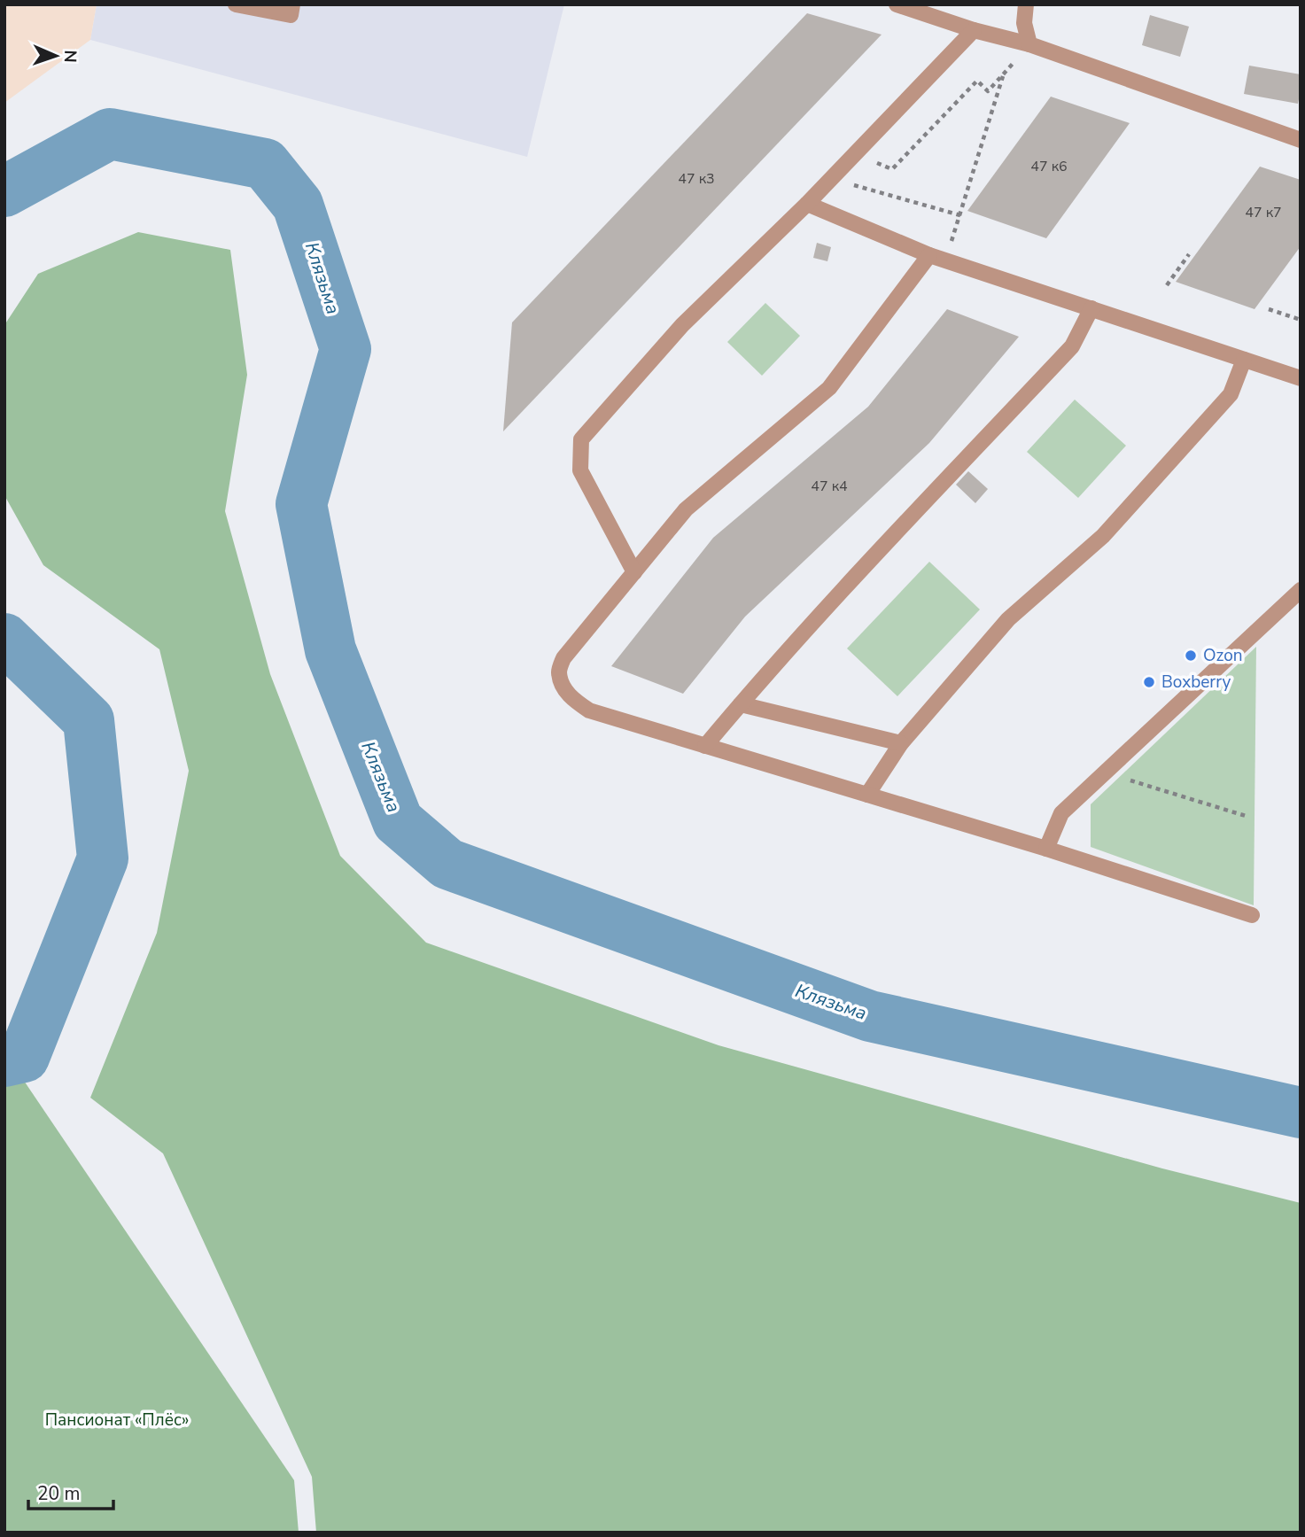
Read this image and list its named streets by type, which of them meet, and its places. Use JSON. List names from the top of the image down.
{
  "water": ["Клязьма"],
  "parks": ["Пансионат «Плёс»"],
  "places": ["Ozon", "Boxberry"],
  "house_numbers": [
    "47 к6",
    "47 к3",
    "47 к7",
    "47 к4"
  ],
  "scale_bar": "20 m",
  "north": "right"
}
